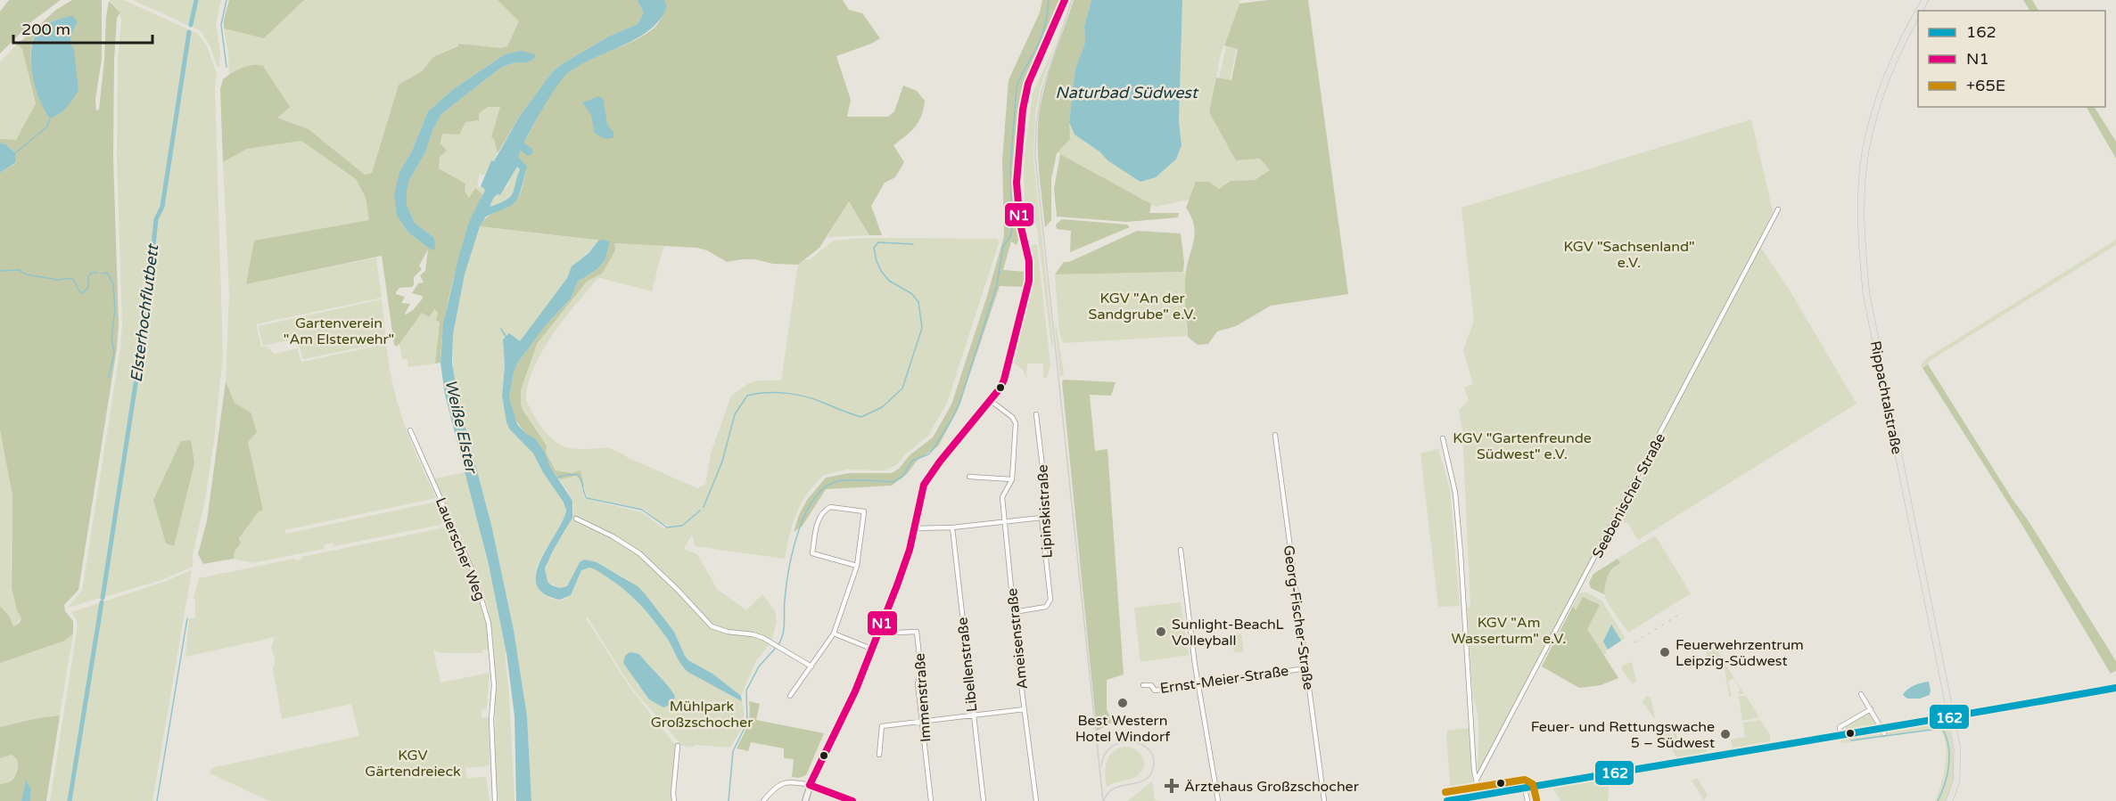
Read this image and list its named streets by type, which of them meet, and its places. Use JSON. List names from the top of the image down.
{
  "streets": {
    "main road": ["Rippachtalstraße"],
    "street": [
      "Seebenischer Straße",
      "Lipinskistraße",
      "Lauerscher Weg",
      "Georg-Fischer-Straße",
      "Ameisenstraße",
      "Libellenstraße",
      "Ernst-Meier-Straße",
      "Immenstraße"
    ]
  },
  "crossings": [
    ["Lipinskistraße", "Ameisenstraße"],
    ["Georg-Fischer-Straße", "Ernst-Meier-Straße"]
  ],
  "water": ["Naturbad Südwest", "Elsterhochflutbett", "Weiße Elster"],
  "parks": [
    "KGV \"Sachsenland\" e.V.",
    "KGV \"An der Sandgrube\" e.V.",
    "Gartenverein \"Am Elsterwehr\"",
    "KGV \"Gartenfreunde Südwest\" e.V.",
    "KGV \"Am Wasserturm\" e.V.",
    "Mühlpark Großzschocher",
    "KGV Gärtendreieck"
  ],
  "places": {
    "other": [
      "Sunlight-BeachL Volleyball",
      "Feuerwehrzentrum Leipzig-Südwest",
      "Best Western Hotel Windorf",
      "Feuer- und Rettungswache 5 – Südwest"
    ],
    "health": ["Ärztehaus Großzschocher"]
  },
  "lines": ["transit line N1", "transit line 162", "transit line +65E"],
  "legend": ["162", "N1", "+65E"],
  "scale_bar": "200 m"
}
